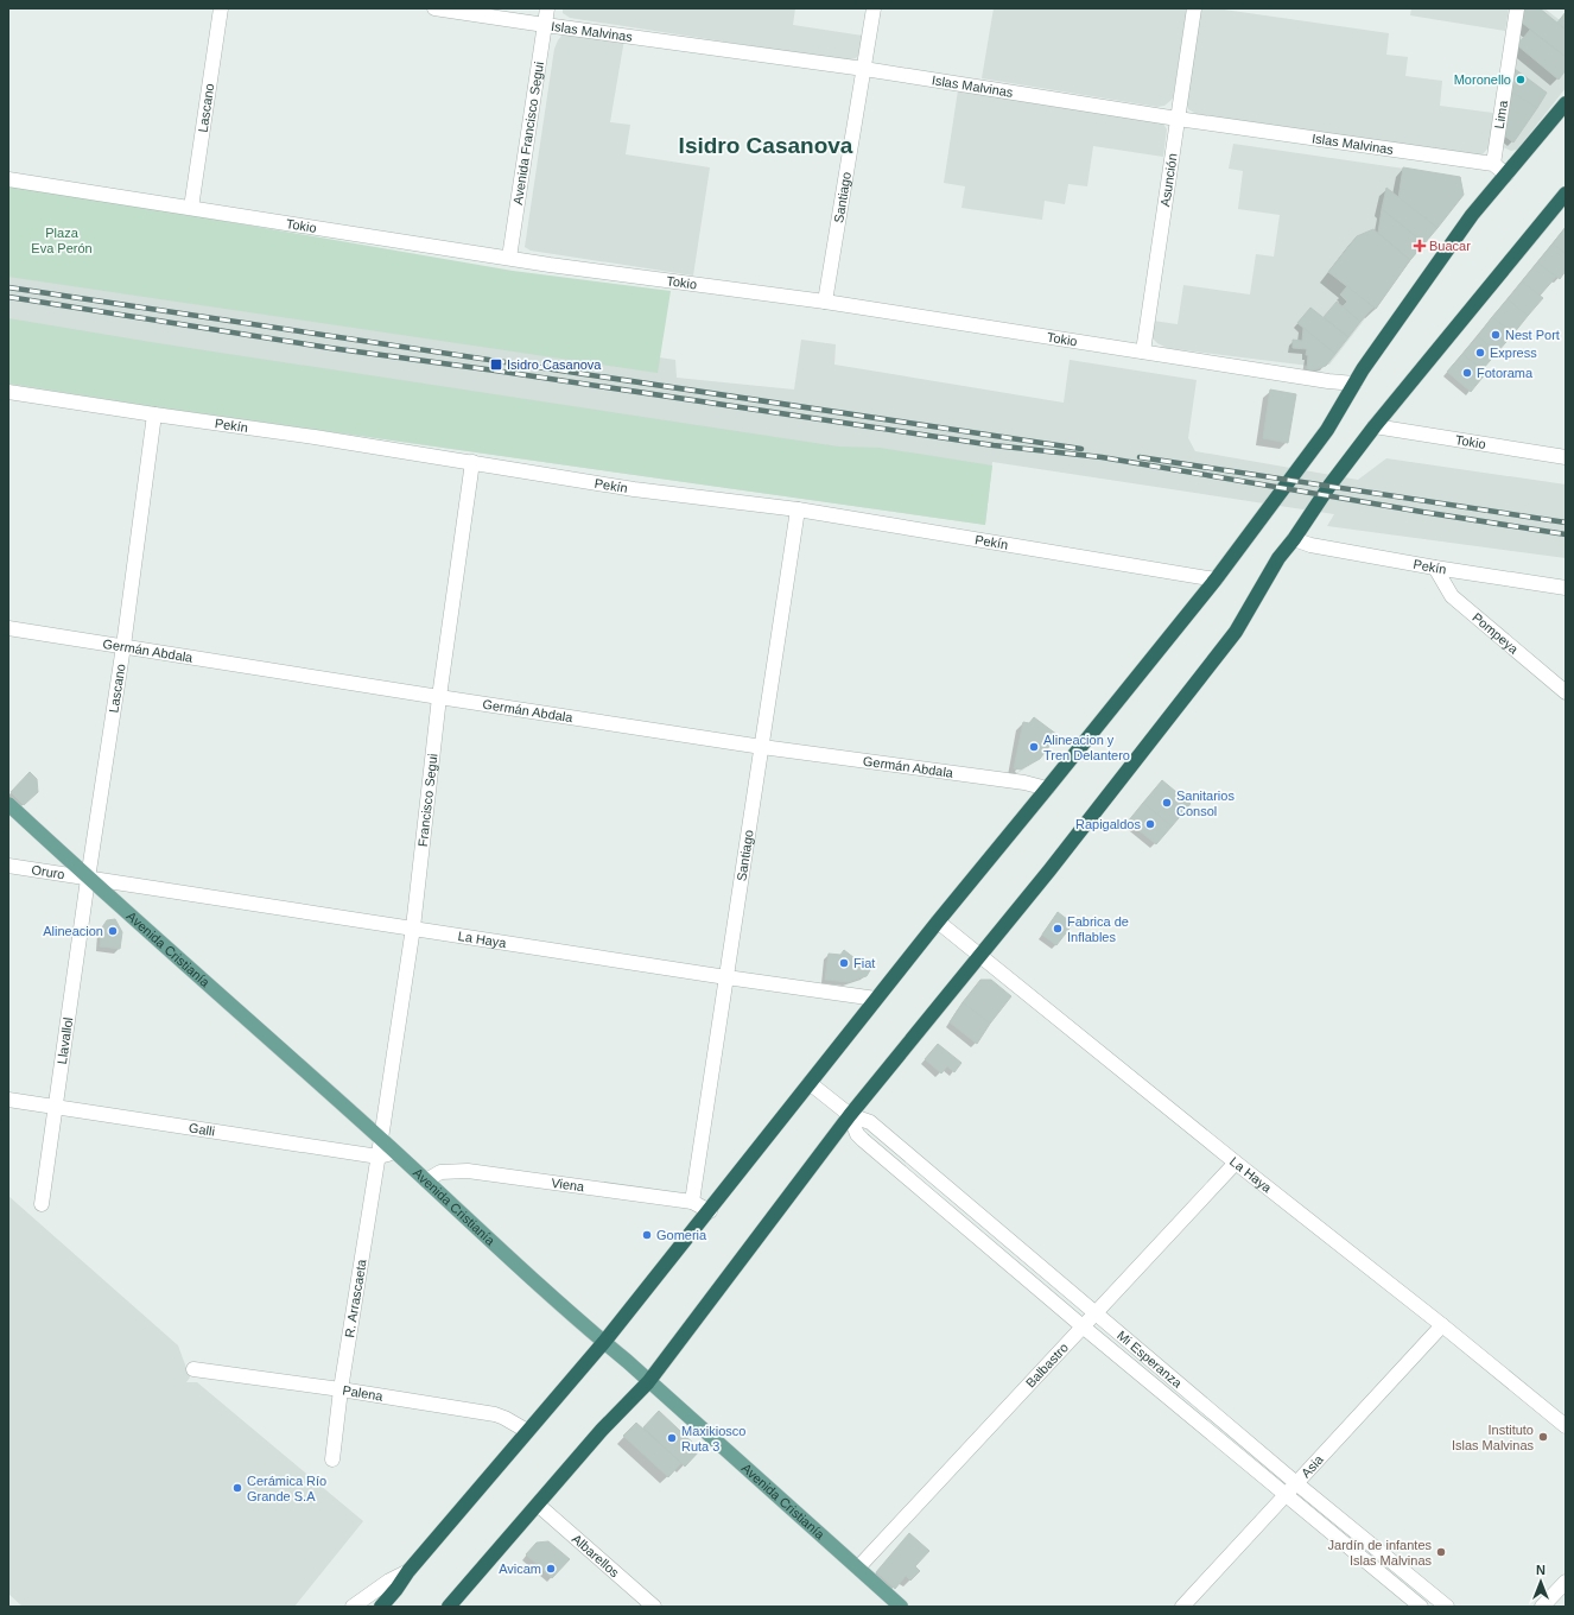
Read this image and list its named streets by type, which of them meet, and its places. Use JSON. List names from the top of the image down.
{
  "streets": {
    "main road": ["Avenida Cristianía"],
    "street": [
      "Islas Malvinas",
      "Lascano",
      "Lima",
      "Avenida Francisco Segui",
      "Asunción",
      "Santiago",
      "Tokio",
      "Pekín",
      "Pompeya",
      "Germán Abdala",
      "Francisco Segui",
      "Oruro",
      "La Haya",
      "Llavallol",
      "Galli",
      "Viena",
      "R. Arrascaeta",
      "Mi Esperanza",
      "Balbastro",
      "Palena",
      "Asia",
      "Albarellos"
    ]
  },
  "crossings": [
    ["Islas Malvinas", "Lima"],
    ["Islas Malvinas", "Avenida Francisco Segui"],
    ["Islas Malvinas", "Asunción"],
    ["Islas Malvinas", "Santiago"],
    ["Lascano", "Tokio"],
    ["Lascano", "Pekín"],
    ["Lascano", "Germán Abdala"],
    ["Lascano", "Oruro"],
    ["Lascano", "La Haya"],
    ["Lascano", "Avenida Cristianía"],
    ["Lascano", "Llavallol"],
    ["Avenida Francisco Segui", "Tokio"],
    ["Asunción", "Tokio"],
    ["Santiago", "Tokio"],
    ["Santiago", "Pekín"],
    ["Santiago", "Germán Abdala"],
    ["Santiago", "La Haya"],
    ["Santiago", "Viena"],
    ["Pekín", "Pompeya"],
    ["Pekín", "Francisco Segui"],
    ["Germán Abdala", "Francisco Segui"],
    ["Francisco Segui", "La Haya"],
    ["Francisco Segui", "Avenida Cristianía"],
    ["Francisco Segui", "R. Arrascaeta"],
    ["Oruro", "La Haya"],
    ["Oruro", "Avenida Cristianía"],
    ["Oruro", "Llavallol"],
    ["La Haya", "Avenida Cristianía"],
    ["La Haya", "Llavallol"],
    ["La Haya", "Balbastro"],
    ["La Haya", "Asia"],
    ["Avenida Cristianía", "Llavallol"],
    ["Avenida Cristianía", "Galli"],
    ["Avenida Cristianía", "Viena"],
    ["Avenida Cristianía", "R. Arrascaeta"],
    ["Avenida Cristianía", "Balbastro"],
    ["Llavallol", "Galli"],
    ["Galli", "R. Arrascaeta"],
    ["R. Arrascaeta", "Palena"],
    ["Mi Esperanza", "Balbastro"],
    ["Mi Esperanza", "Asia"]
  ],
  "districts": ["Isidro Casanova"],
  "parks": ["Plaza Eva Perón"],
  "places": {
    "other": [
      "Moronello",
      "Nest Port",
      "Express",
      "Fotorama",
      "Alineacion y Tren Delantero",
      "Sanitarios Consol",
      "Rapigaldos",
      "Fabrica de Inflables",
      "Alineacion",
      "Fiat",
      "Gomeria",
      "Instituto Islas Malvinas",
      "Maxikiosco Ruta 3",
      "Cerámica Río Grande S.A",
      "Jardín de infantes Islas Malvinas",
      "Avicam"
    ],
    "health": ["Buacar"],
    "transit": ["Isidro Casanova"]
  },
  "north": "top"
}
